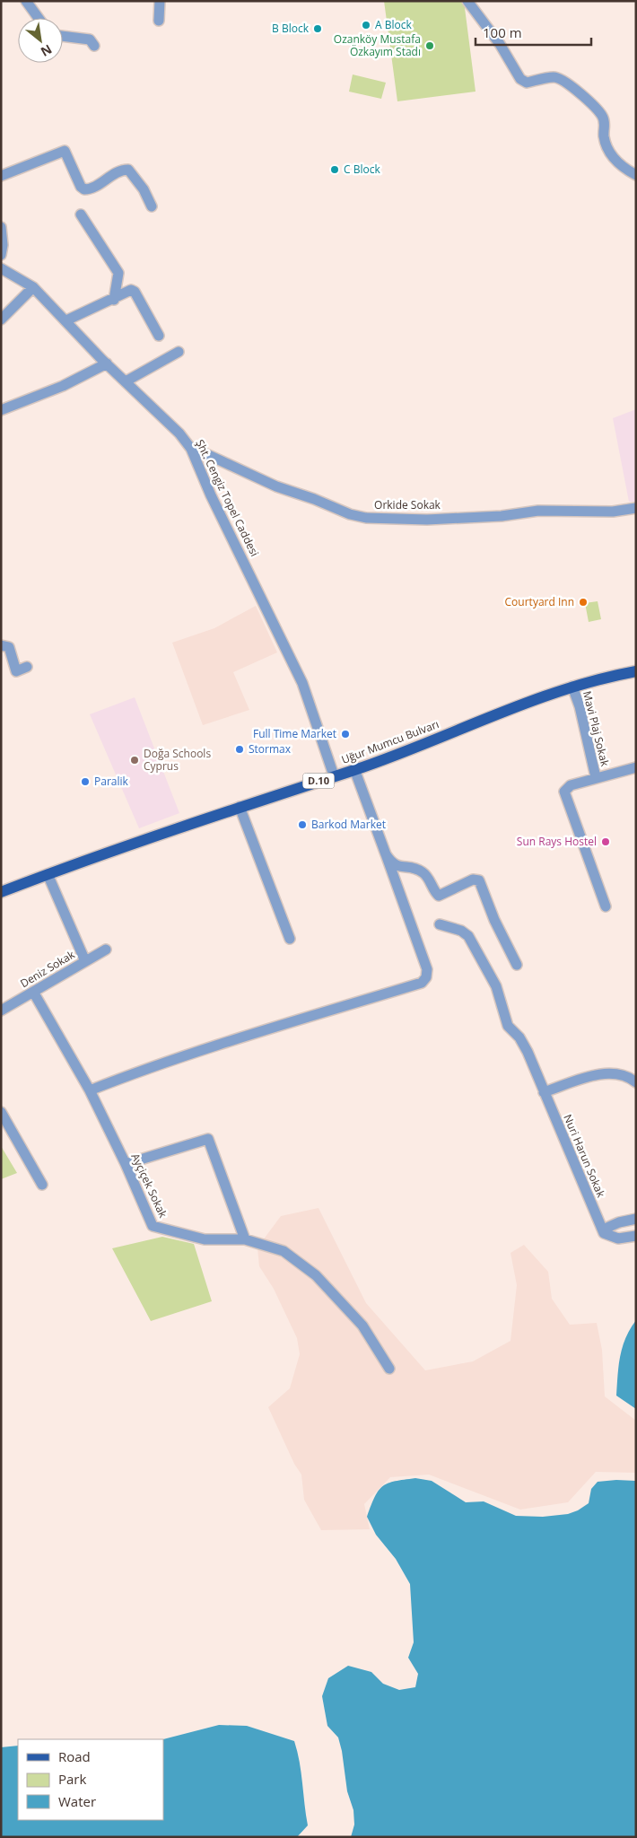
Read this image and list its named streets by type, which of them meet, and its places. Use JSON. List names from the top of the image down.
{
  "streets": {
    "main road": ["Uğur Mumcu Bulvarı", "D.10"],
    "street": [
      "Şht. Cengiz Topel Caddesi",
      "Orkide Sokak",
      "Mavi Plaj Sokak",
      "Deniz Sokak",
      "Nuri Harun Sokak",
      "Ayçiçek Sokak"
    ]
  },
  "crossings": [
    ["Şht. Cengiz Topel Caddesi", "Orkide Sokak"],
    ["Şht. Cengiz Topel Caddesi", "Uğur Mumcu Bulvarı"],
    ["Mavi Plaj Sokak", "Uğur Mumcu Bulvarı"],
    ["Deniz Sokak", "Ayçiçek Sokak"]
  ],
  "places": [
    "A Block",
    "B Block",
    "Ozanköy Mustafa Özkayım Stadı",
    "C Block",
    "Courtyard Inn",
    "Full Time Market",
    "Stormax",
    "Doğa Schools Cyprus",
    "Paralik",
    "Barkod Market",
    "Sun Rays Hostel"
  ],
  "legend": ["Road", "Park", "Water"],
  "scale_bar": "100 m",
  "north": "bottom right"
}
